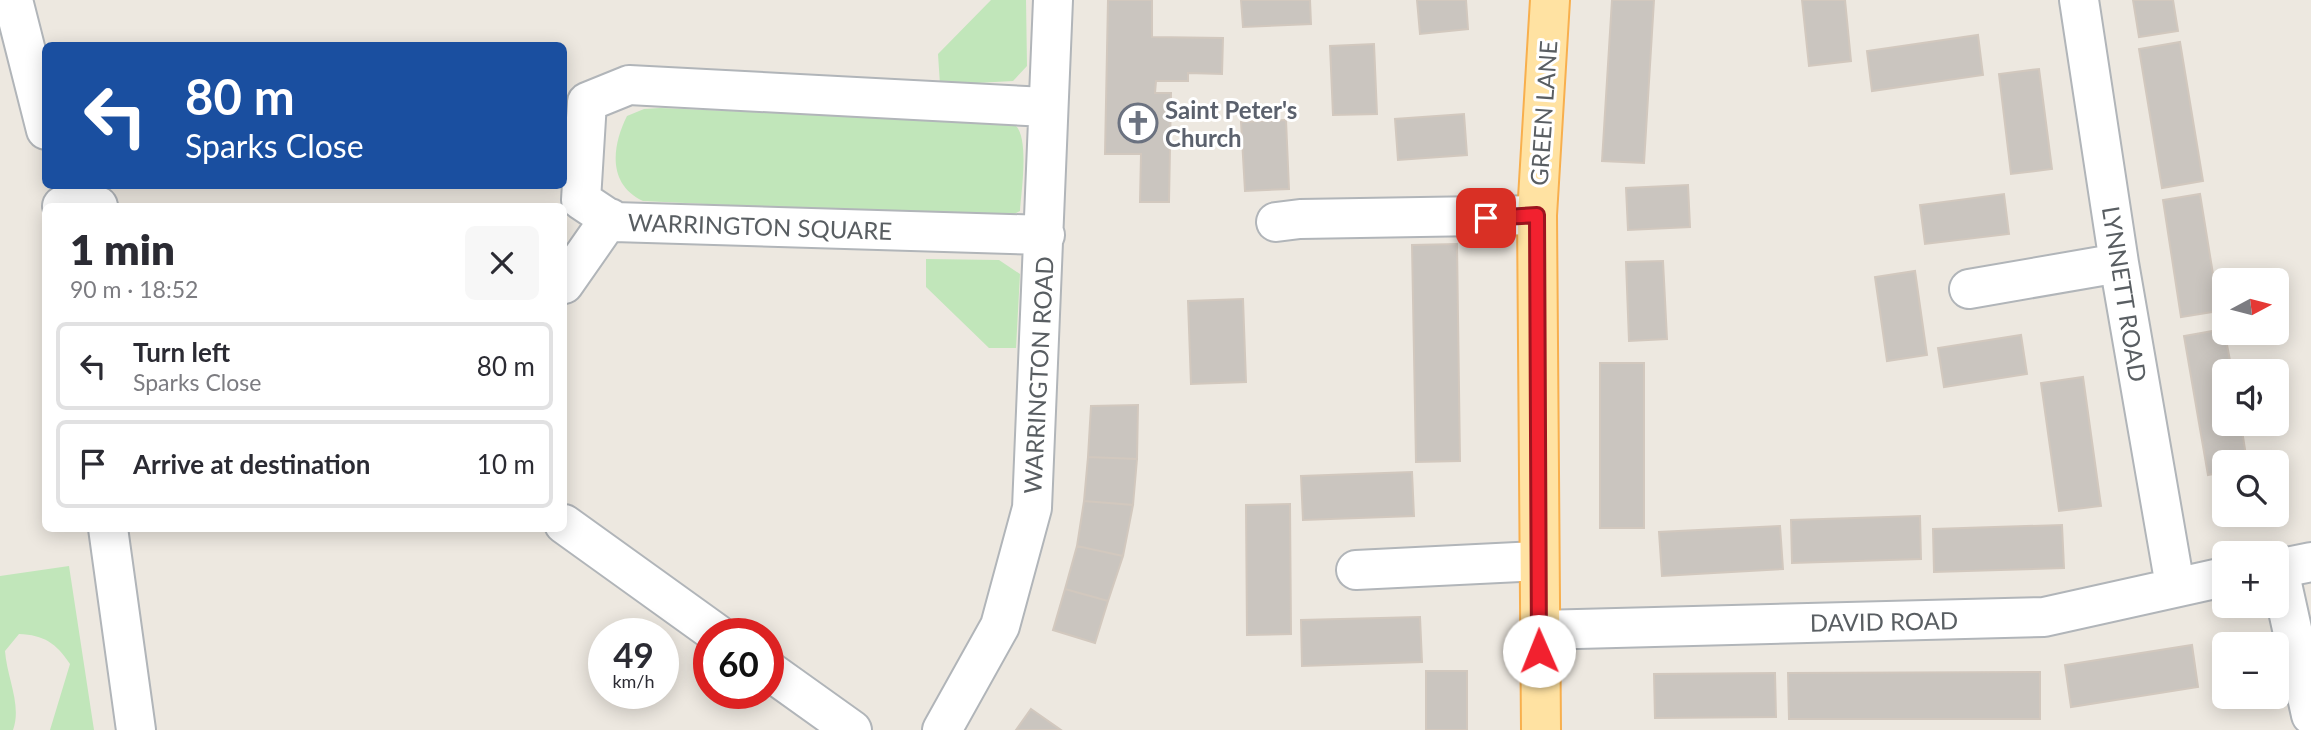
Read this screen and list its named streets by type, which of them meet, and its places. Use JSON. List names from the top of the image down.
{
  "streets": {
    "main road": ["GREEN LANE"],
    "street": [
      "WARRINGTON SQUARE",
      "LYNNETT ROAD",
      "WARRINGTON ROAD",
      "DAVID ROAD"
    ]
  },
  "crossings": [
    ["GREEN LANE", "DAVID ROAD"],
    ["WARRINGTON SQUARE", "WARRINGTON ROAD"],
    ["LYNNETT ROAD", "DAVID ROAD"]
  ],
  "places": {
    "church": ["Saint Peter's Church"]
  },
  "north": "right",
  "page": {
    "turn": ["80 m", "Sparks Close"],
    "heading": ["1 min", "90 m · 18:52"],
    "map_buttons": ["+", "−"],
    "list": [
      {
        "name": "Turn left",
        "note": "Sparks Close",
        "value": "80 m"
      },
      {
        "name": "Arrive at destination",
        "value": "10 m"
      }
    ],
    "speed": "49 km/h",
    "limit": "60"
  }
}
